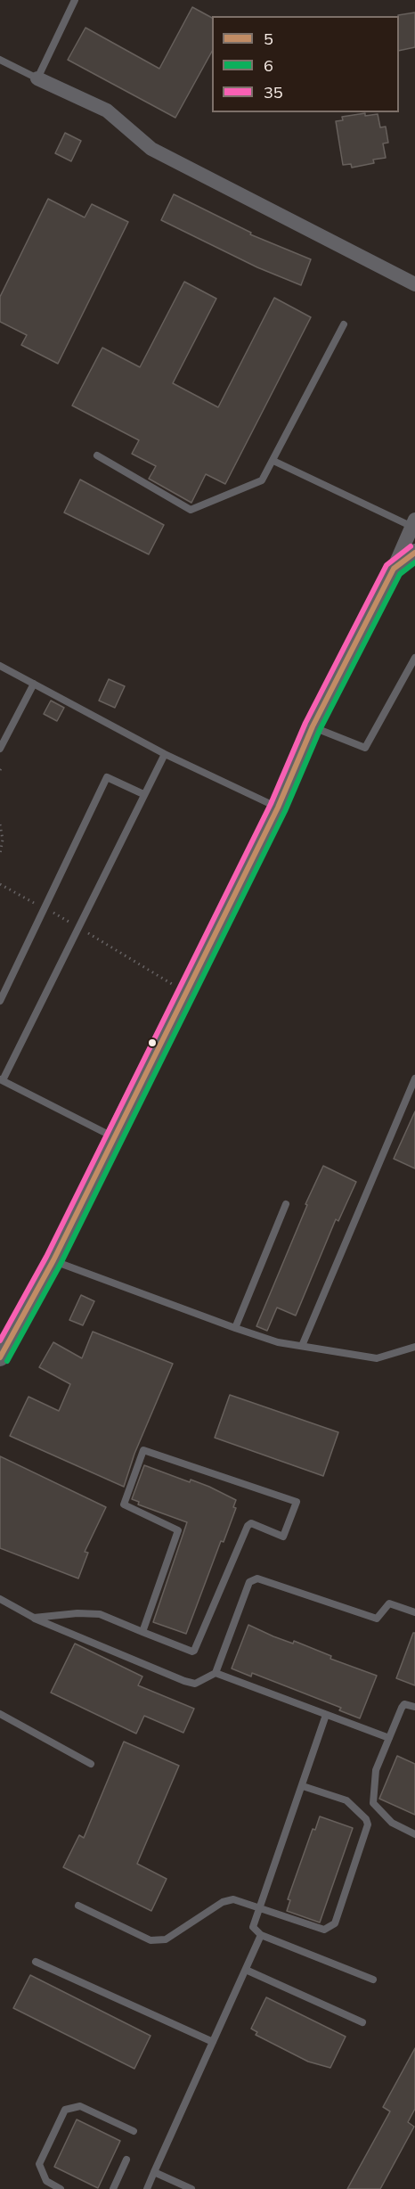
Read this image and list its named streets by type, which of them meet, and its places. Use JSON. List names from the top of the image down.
{
  "lines": ["transit line 35", "transit line 5", "transit line 6"],
  "legend": ["5", "6", "35"]
}
